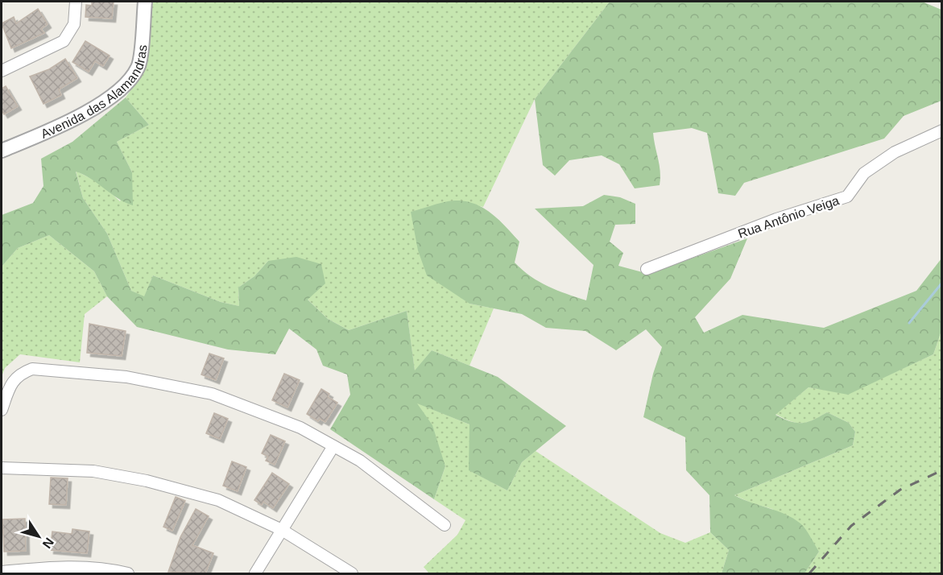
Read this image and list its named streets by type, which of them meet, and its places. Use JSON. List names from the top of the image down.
{
  "streets": {
    "street": ["Avenida das Alamandras", "Rua Antônio Veiga"]
  },
  "north": "bottom right"
}
